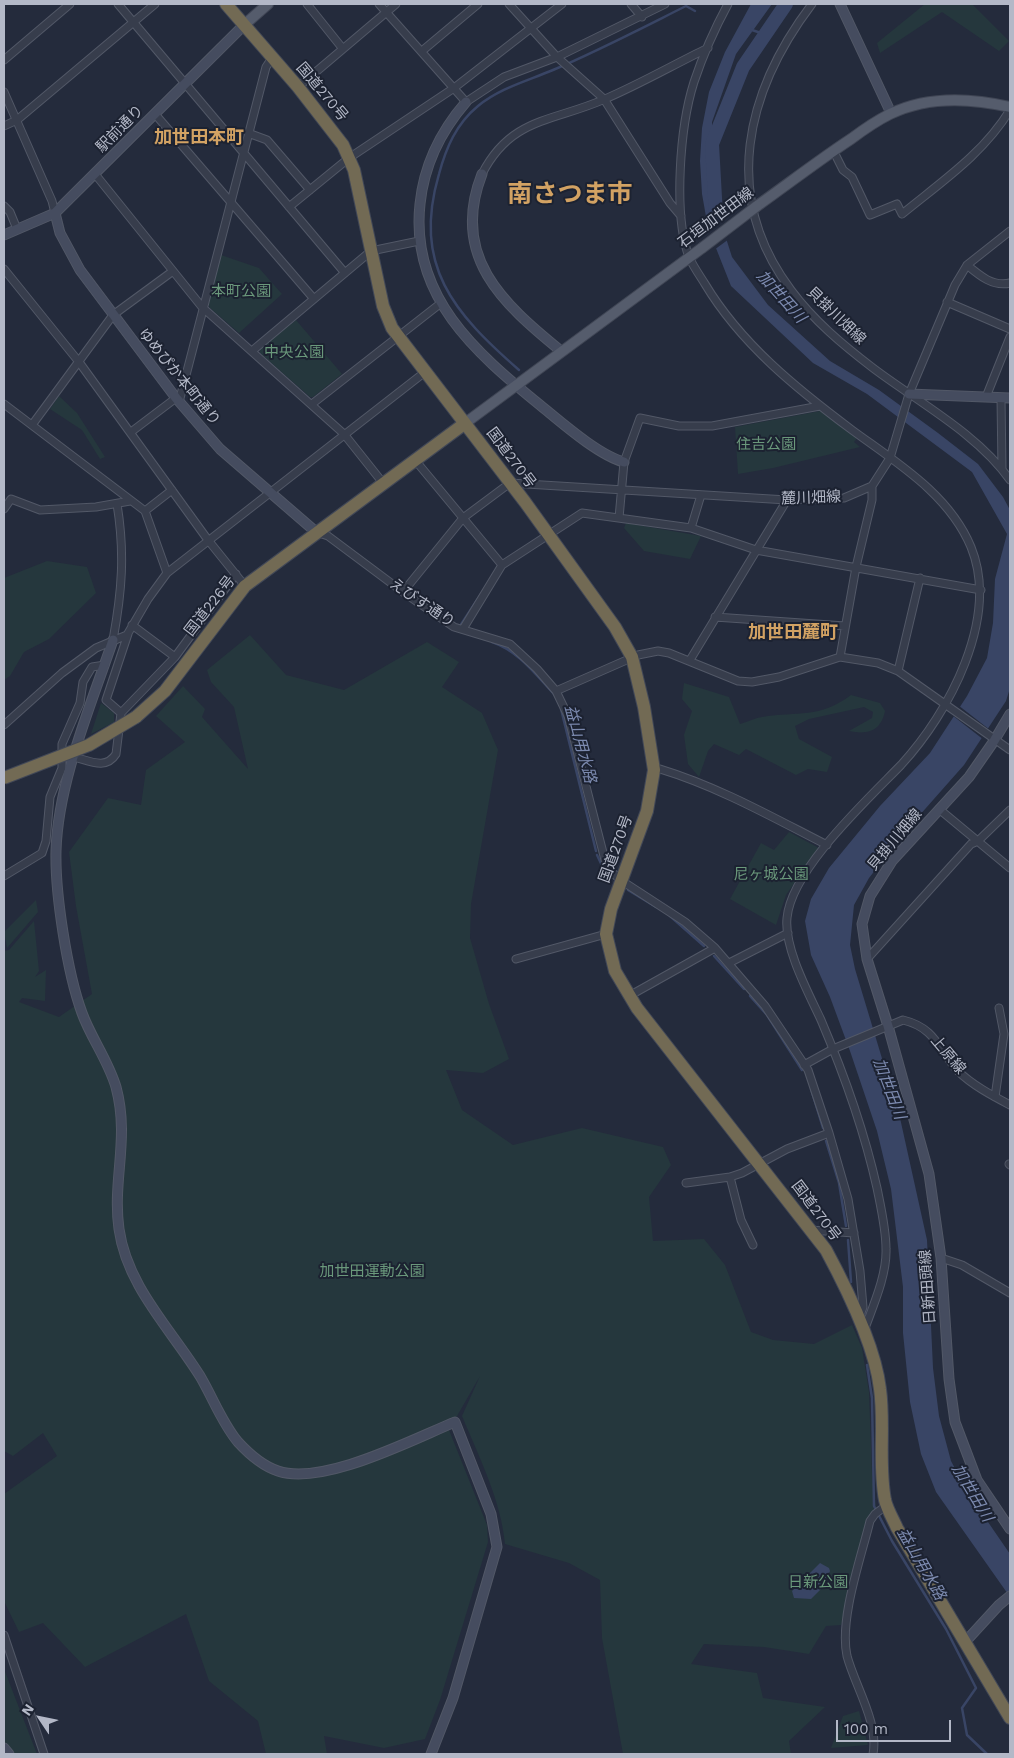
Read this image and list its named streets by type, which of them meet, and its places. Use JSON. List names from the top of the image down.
{
  "streets": {
    "highway": ["国道270号", "国道226号"],
    "main road": ["石垣加世田線"],
    "street": [
      "駅前通り",
      "貝掛川畑線",
      "ゆめぴか本町通り",
      "麓川畑線",
      "えびす通り",
      "上原線",
      "日新田頭線"
    ]
  },
  "crossings": [
    ["国道270号", "駅前通り"],
    ["国道270号", "石垣加世田線"],
    ["国道270号", "麓川畑線"],
    ["国道270号", "えびす通り"],
    ["国道270号", "国道226号"],
    ["駅前通り", "ゆめぴか本町通り"],
    ["石垣加世田線", "国道226号"],
    ["貝掛川畑線", "上原線"],
    ["貝掛川畑線", "日新田頭線"],
    ["ゆめぴか本町通り", "えびす通り"],
    ["ゆめぴか本町通り", "国道226号"],
    ["えびす通り", "国道226号"],
    ["えびす通り", "上原線"],
    ["上原線", "日新田頭線"]
  ],
  "districts": ["加世田本町", "南さつま市", "加世田麓町"],
  "water": ["加世田川", "益山用水路"],
  "parks": [
    "本町公園",
    "中央公園",
    "住吉公園",
    "尼ヶ城公園",
    "加世田運動公園",
    "日新公園"
  ],
  "scale_bar": "100 m",
  "north": "top left"
}
